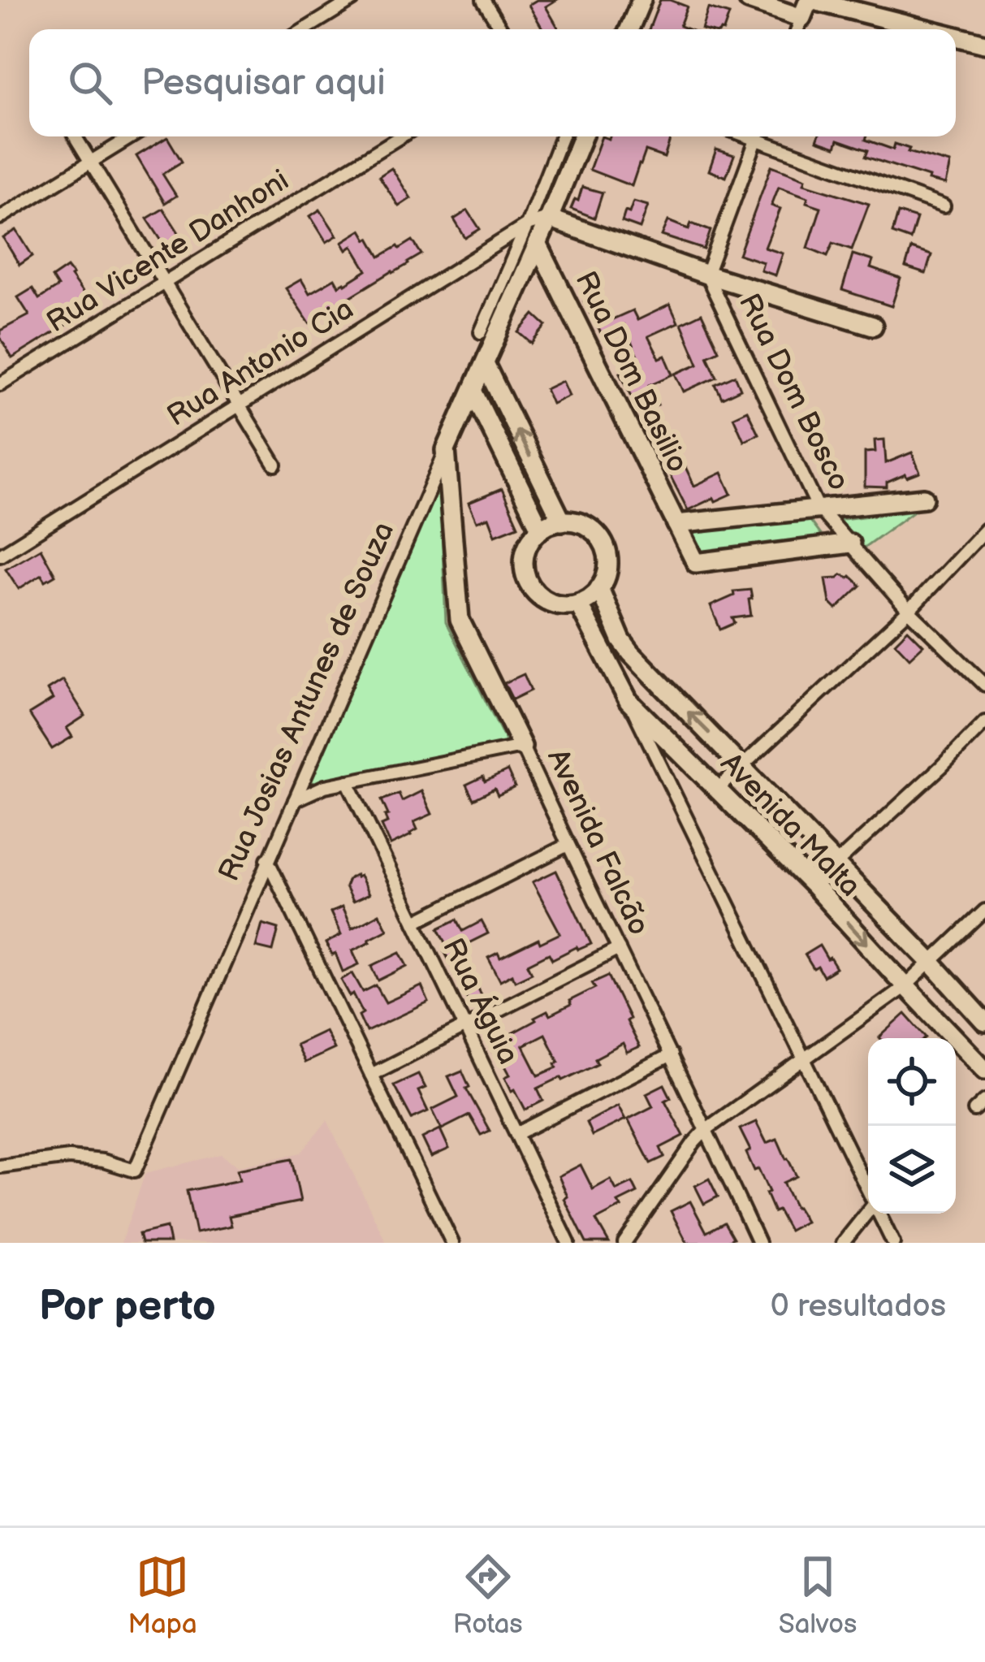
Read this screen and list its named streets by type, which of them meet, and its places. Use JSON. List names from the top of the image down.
{
  "streets": {
    "street": [
      "Rua Vicente Danhoni",
      "Rua Antonio Cia",
      "Rua Dom Basilio",
      "Rua Dom Bosco",
      "Rua Josias Antunes de Souza",
      "Avenida Malta",
      "Avenida Falcão",
      "Rua Águia"
    ]
  },
  "crossings": [
    ["Rua Antonio Cia", "Rua Josias Antunes de Souza"],
    ["Rua Dom Basilio", "Rua Dom Bosco"],
    ["Rua Dom Basilio", "Rua Josias Antunes de Souza"],
    ["Rua Josias Antunes de Souza", "Avenida Falcão"]
  ],
  "page": {
    "search": "Pesquisar aqui",
    "heading": ["Por perto", "0 resultados"],
    "nav": ["Mapa", "Rotas", "Salvos"]
  }
}
